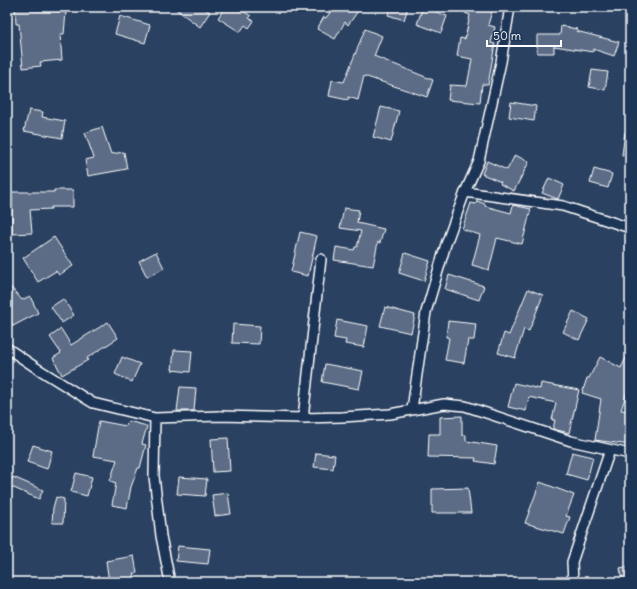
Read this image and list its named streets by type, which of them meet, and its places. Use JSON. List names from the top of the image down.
{
  "scale_bar": "50 m"
}
